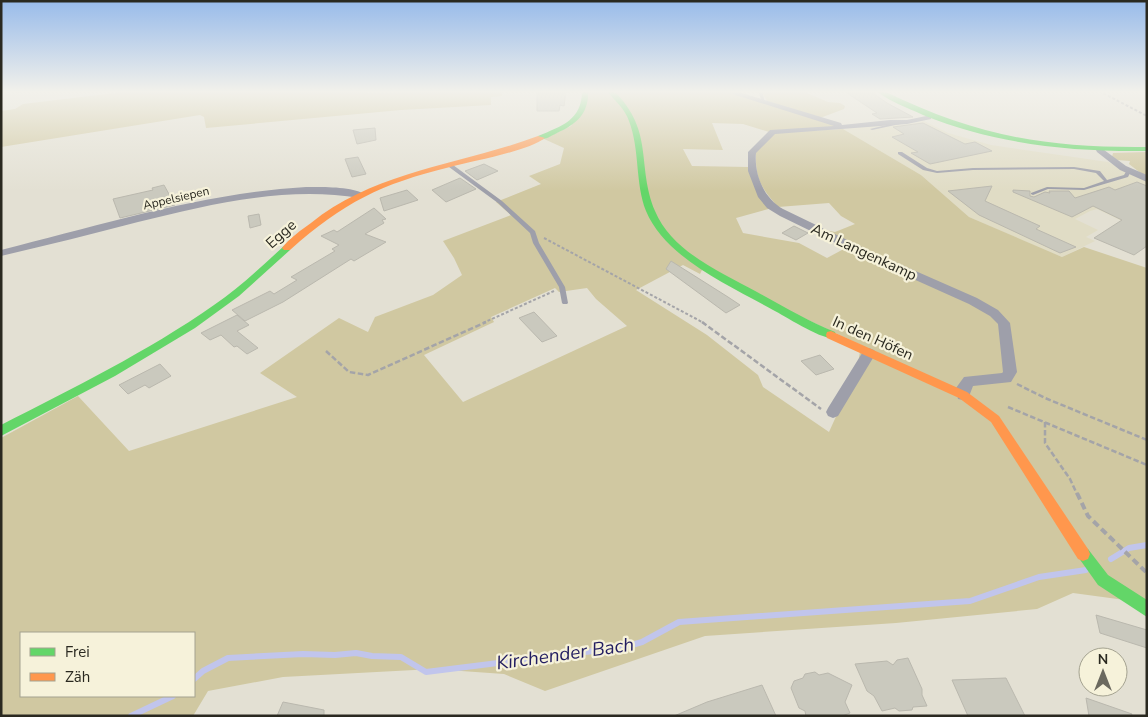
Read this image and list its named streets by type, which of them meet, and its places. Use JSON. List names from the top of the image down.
{
  "streets": {
    "street": [
      "Appelsiepen",
      "Egge",
      "Am Langenkamp",
      "In den Höfen"
    ]
  },
  "crossings": [
    ["Appelsiepen", "Egge"]
  ],
  "water": ["Kirchender Bach"],
  "legend": ["Frei", "Zäh"],
  "north": "top"
}
